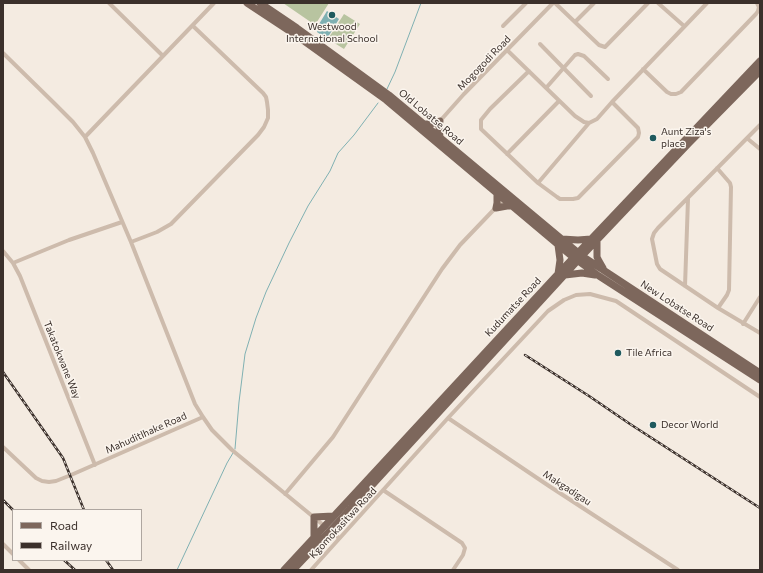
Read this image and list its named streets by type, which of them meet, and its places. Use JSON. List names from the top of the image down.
{
  "streets": {
    "main road": ["Old Lobatse Road", "New Lobatse Road", "Kudumatse Road"],
    "street": [
      "Mogogodi Road",
      "Takatokwane Way",
      "Mahuditlhake Road",
      "Makgadigau",
      "Kgomokasitwa Road"
    ]
  },
  "crossings": [
    ["Mogogodi Road", "Old Lobatse Road"],
    ["New Lobatse Road", "Kudumatse Road"],
    ["Takatokwane Way", "Mahuditlhake Road"]
  ],
  "places": [
    "Westwood International School",
    "Aunt Ziza's place",
    "Tile Africa",
    "Decor World"
  ],
  "legend": ["Road", "Railway"]
}
